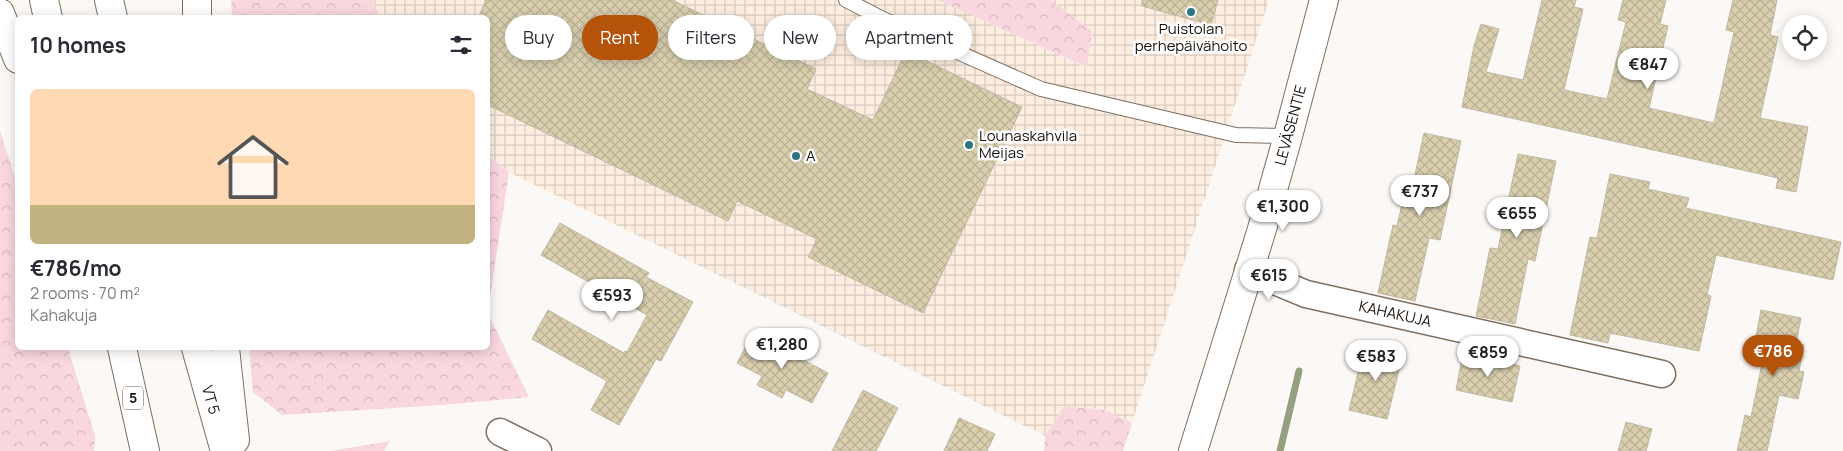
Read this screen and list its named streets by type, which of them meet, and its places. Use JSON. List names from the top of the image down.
{
  "streets": {
    "main road": ["LEVÄSENTIE", "5", "VT 5"],
    "street": ["KAHAKUJA"]
  },
  "crossings": [
    ["LEVÄSENTIE", "KAHAKUJA"]
  ],
  "places": ["Puistolan perhepäivähoito", "Lounaskahvila Meijas", "A"],
  "page": {
    "chip": [
      "Buy",
      "Rent",
      "Filters",
      "New",
      "Apartment"
    ],
    "heading": "10 homes",
    "price": [
      "€847",
      "€737",
      "€1,300",
      "€655",
      "€615",
      "€593",
      "€1,280",
      "€786",
      "€859",
      "€583"
    ],
    "list": [
      {
        "name": "€786/mo",
        "note": "2 rooms · 70 m² · Kahakuja"
      }
    ]
  }
}
